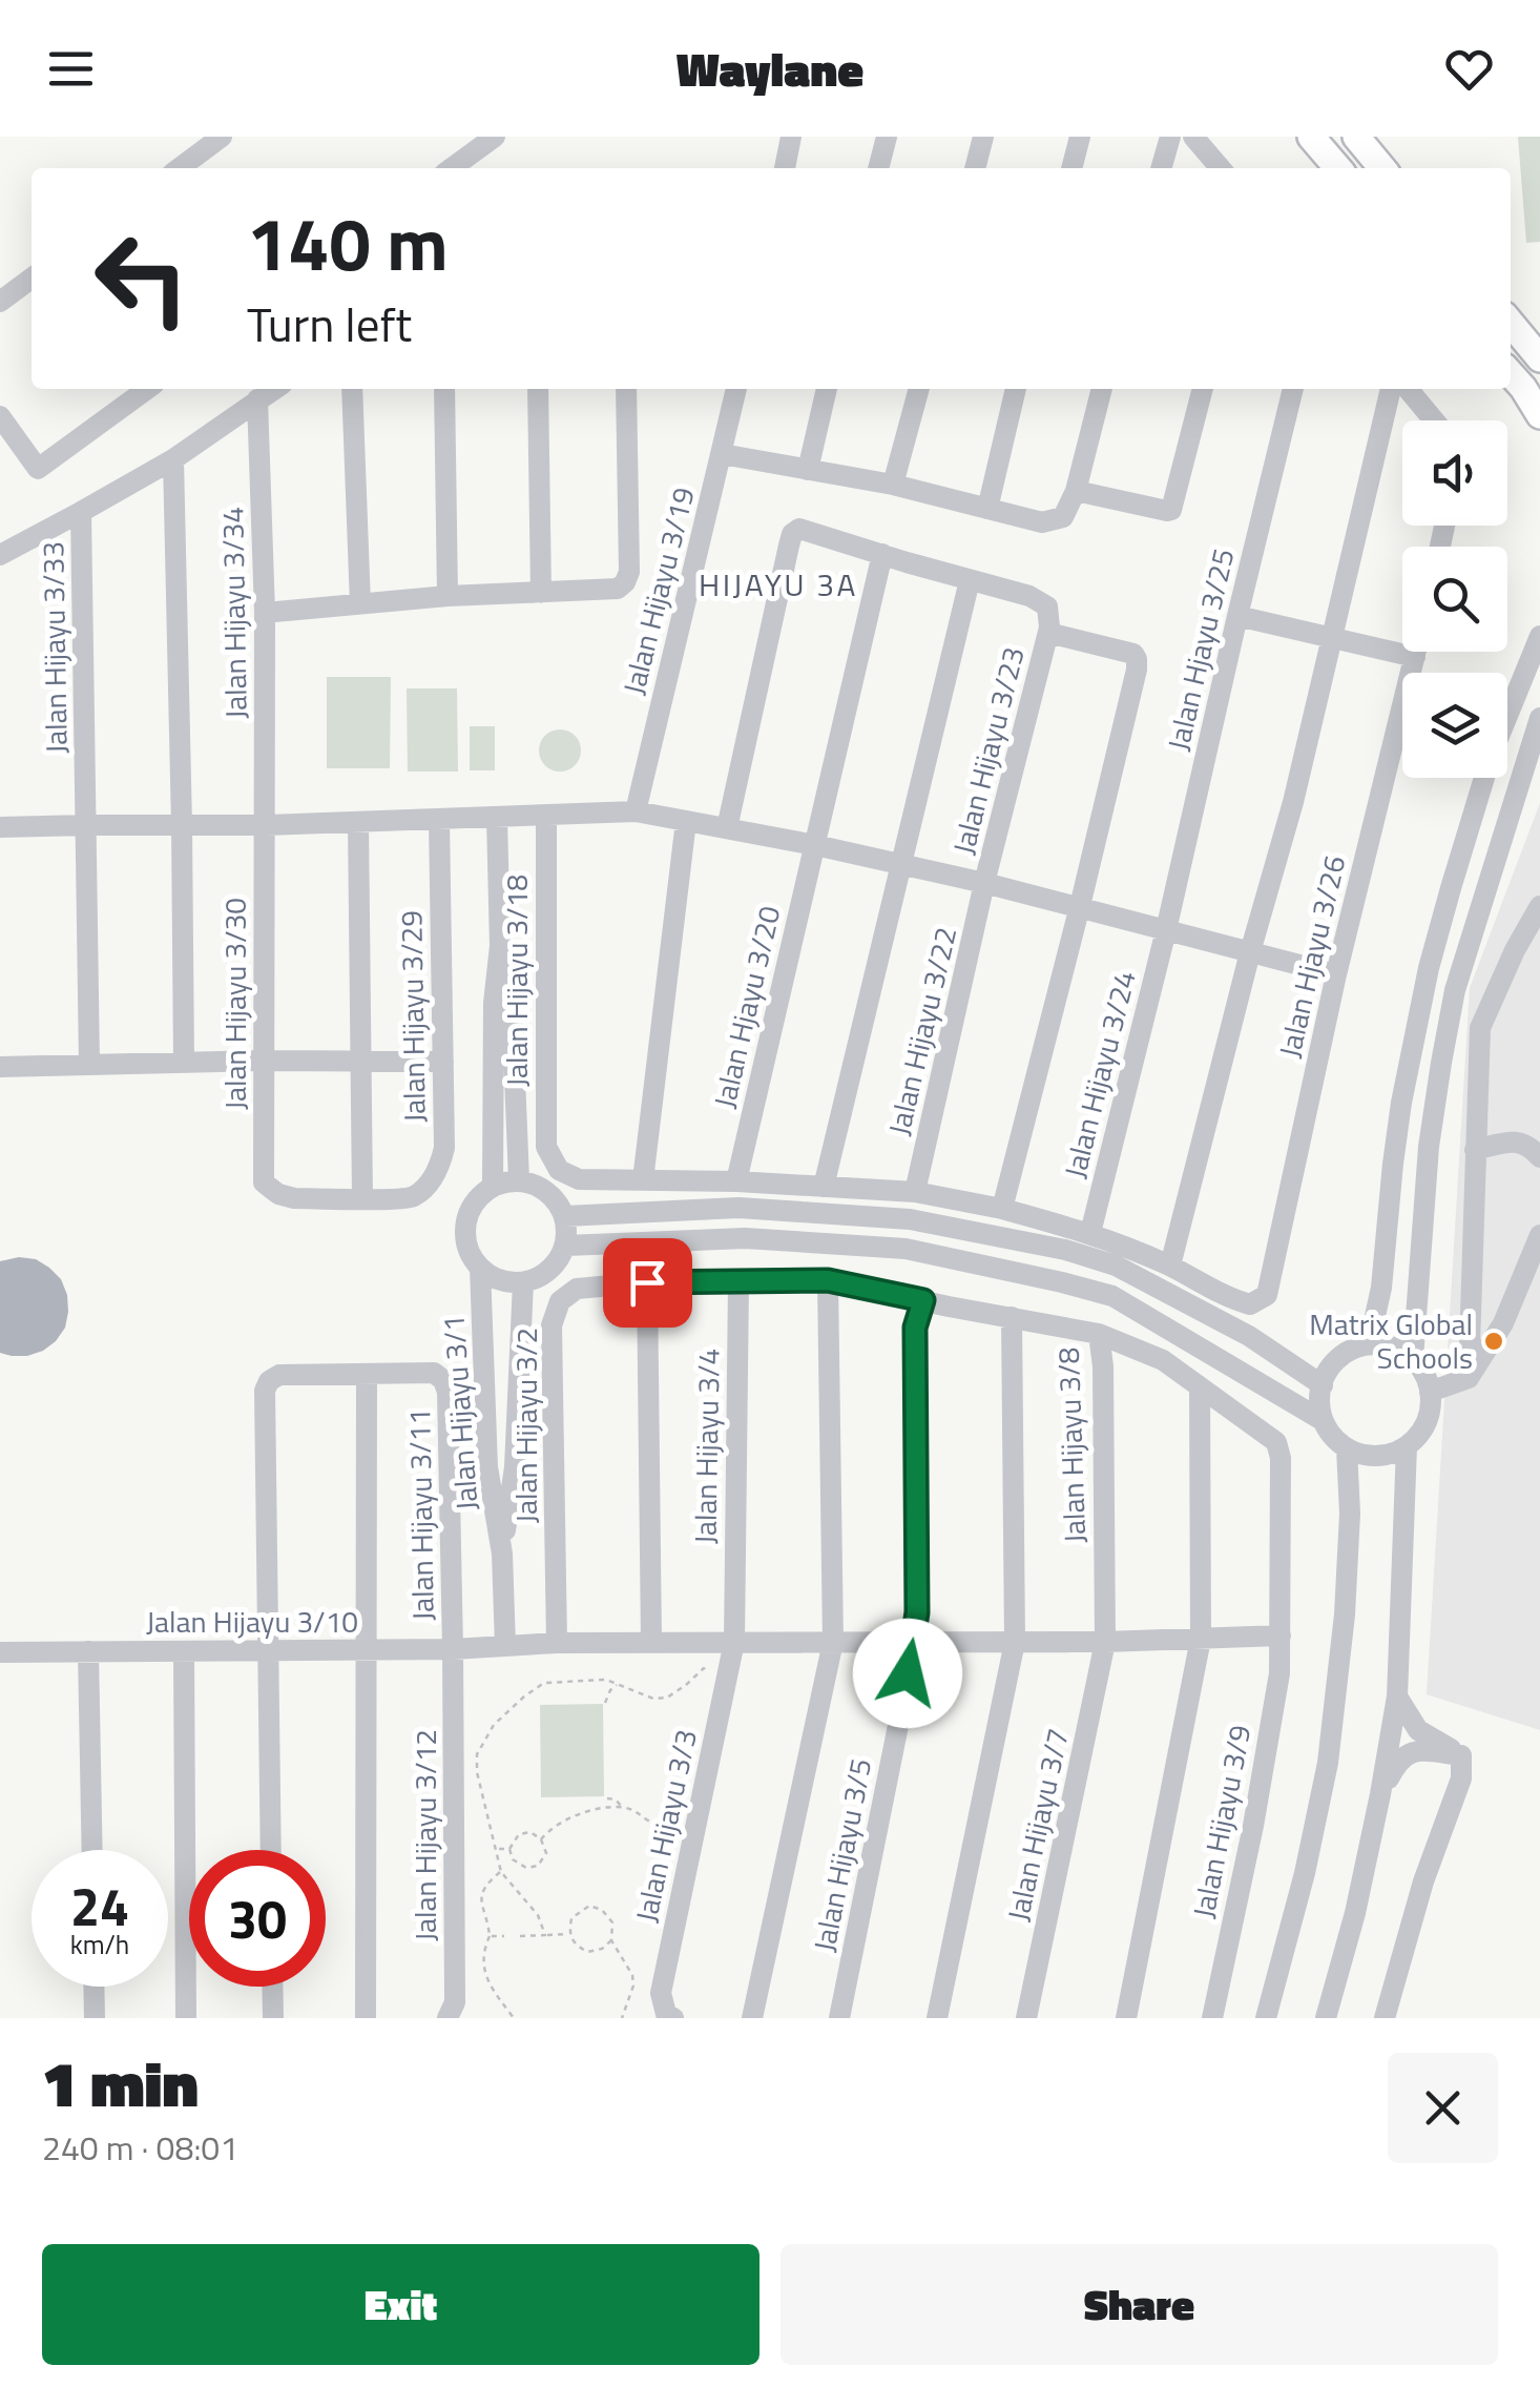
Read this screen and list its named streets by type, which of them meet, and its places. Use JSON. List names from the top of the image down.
{
  "streets": {
    "street": [
      "Jalan Hijayu 3/19",
      "Jalan Hijayu 3/34",
      "Jalan Hijayu 3/33",
      "Jalan Hjayu 3/25",
      "Jalan Hijayu 3/23",
      "Jalan Hjayu 3/26",
      "Jalan Hijayu 3/18",
      "Jalan Hijayu 3/30",
      "Jalan Hjayu 3/20",
      "Jalan Hijayu 3/29",
      "Jalan Hijayu 3/22",
      "Jalan Hijayu 3/24",
      "Jalan Hijayu 3/1",
      "Jalan Hijayu 3/2",
      "Jalan Hijayu 3/8",
      "Jalan Hijayu 3/4",
      "Jalan Hijayu 3/11",
      "Jalan Hijayu 3/10",
      "Jalan Hijayu 3/9",
      "Jalan Hijayu 3/7",
      "Jalan Hijayu 3/3",
      "Jalan Hijayu 3/12",
      "Jalan Hijayu 3/5"
    ]
  },
  "crossings": [
    ["Jalan Hijayu 3/34", "Jalan Hijayu 3/33"],
    ["Jalan Hijayu 3/34", "Jalan Hijayu 3/30"],
    ["Jalan Hjayu 3/25", "Jalan Hijayu 3/24"],
    ["Jalan Hijayu 3/23", "Jalan Hijayu 3/22"],
    ["Jalan Hijayu 3/30", "Jalan Hijayu 3/29"],
    ["Jalan Hijayu 3/1", "Jalan Hijayu 3/10"],
    ["Jalan Hijayu 3/2", "Jalan Hijayu 3/10"],
    ["Jalan Hijayu 3/8", "Jalan Hijayu 3/4"],
    ["Jalan Hijayu 3/8", "Jalan Hijayu 3/10"],
    ["Jalan Hijayu 3/8", "Jalan Hijayu 3/7"],
    ["Jalan Hijayu 3/8", "Jalan Hijayu 3/5"],
    ["Jalan Hijayu 3/4", "Jalan Hijayu 3/10"],
    ["Jalan Hijayu 3/4", "Jalan Hijayu 3/3"],
    ["Jalan Hijayu 3/11", "Jalan Hijayu 3/10"],
    ["Jalan Hijayu 3/11", "Jalan Hijayu 3/12"],
    ["Jalan Hijayu 3/10", "Jalan Hijayu 3/9"],
    ["Jalan Hijayu 3/10", "Jalan Hijayu 3/7"],
    ["Jalan Hijayu 3/10", "Jalan Hijayu 3/3"],
    ["Jalan Hijayu 3/10", "Jalan Hijayu 3/12"],
    ["Jalan Hijayu 3/10", "Jalan Hijayu 3/5"]
  ],
  "districts": ["HIJAYU 3A"],
  "places": ["Matrix Global Schools"],
  "page": {
    "header": "Waylane",
    "turn": ["140 m", "Turn left"],
    "speed": "24 km/h",
    "limit": "30",
    "heading": ["1 min", "240 m · 08:01"],
    "buttons": ["Exit", "Share"]
  }
}
